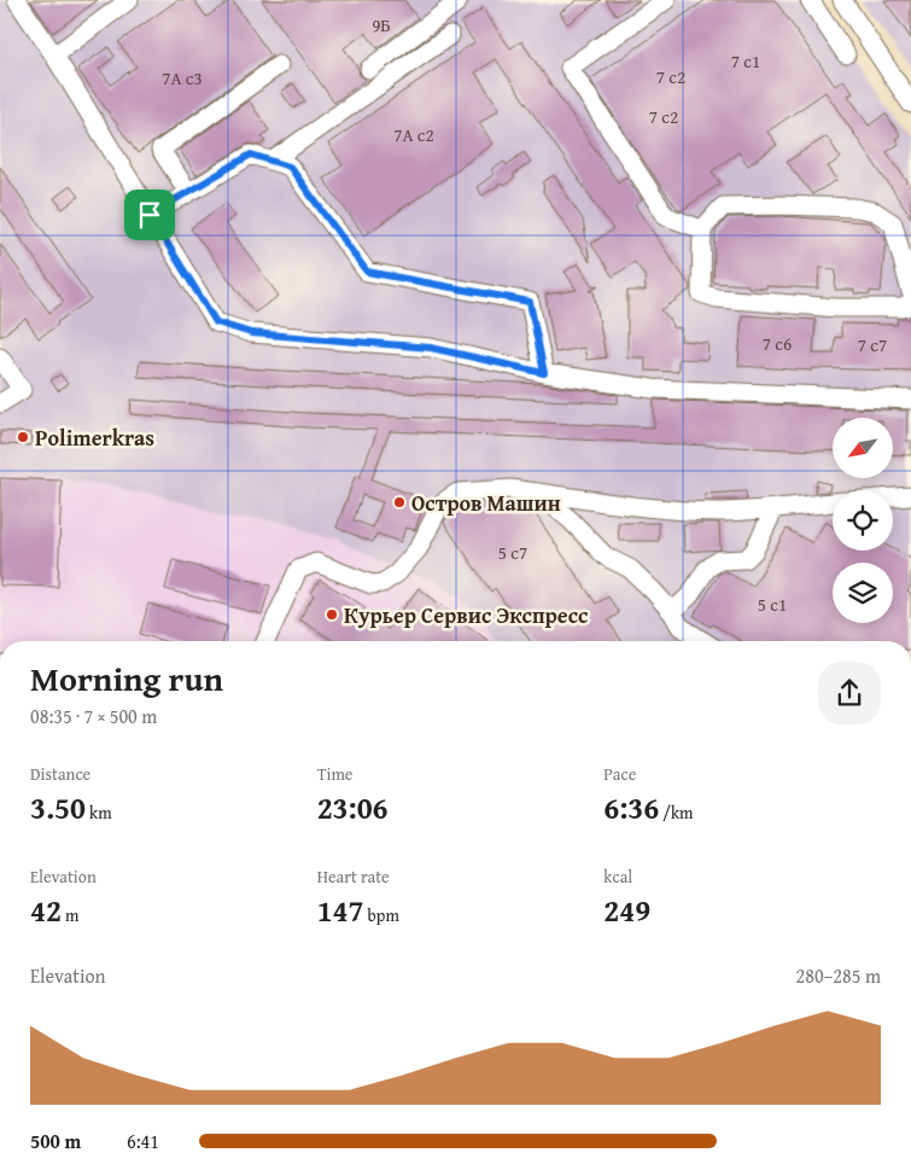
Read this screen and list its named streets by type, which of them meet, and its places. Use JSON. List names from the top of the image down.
{
  "places": ["Polimerkras", "Остров Машин", "Курьер Сервис Экспресс"],
  "house_numbers": [
    "9Б",
    "7 с1",
    "7 с2",
    "7А с3",
    "7 c2",
    "7А с2",
    "7 с6",
    "7 с7",
    "5 с7",
    "5 с1"
  ],
  "north": "bottom left",
  "page": {
    "heading": ["Morning run", "08:35 · 7 × 500 m"],
    "stats": [
      ["Distance", "3.50 km"],
      ["Time", "23:06"],
      ["Pace", "6:36 /km"],
      ["Elevation", "42 m"],
      ["Heart rate", "147 bpm"],
      ["kcal", "249"]
    ],
    "chart": ["Elevation", "280–285 m"],
    "list": [
      {
        "name": "500 m",
        "note": "6:41"
      }
    ]
  }
}
